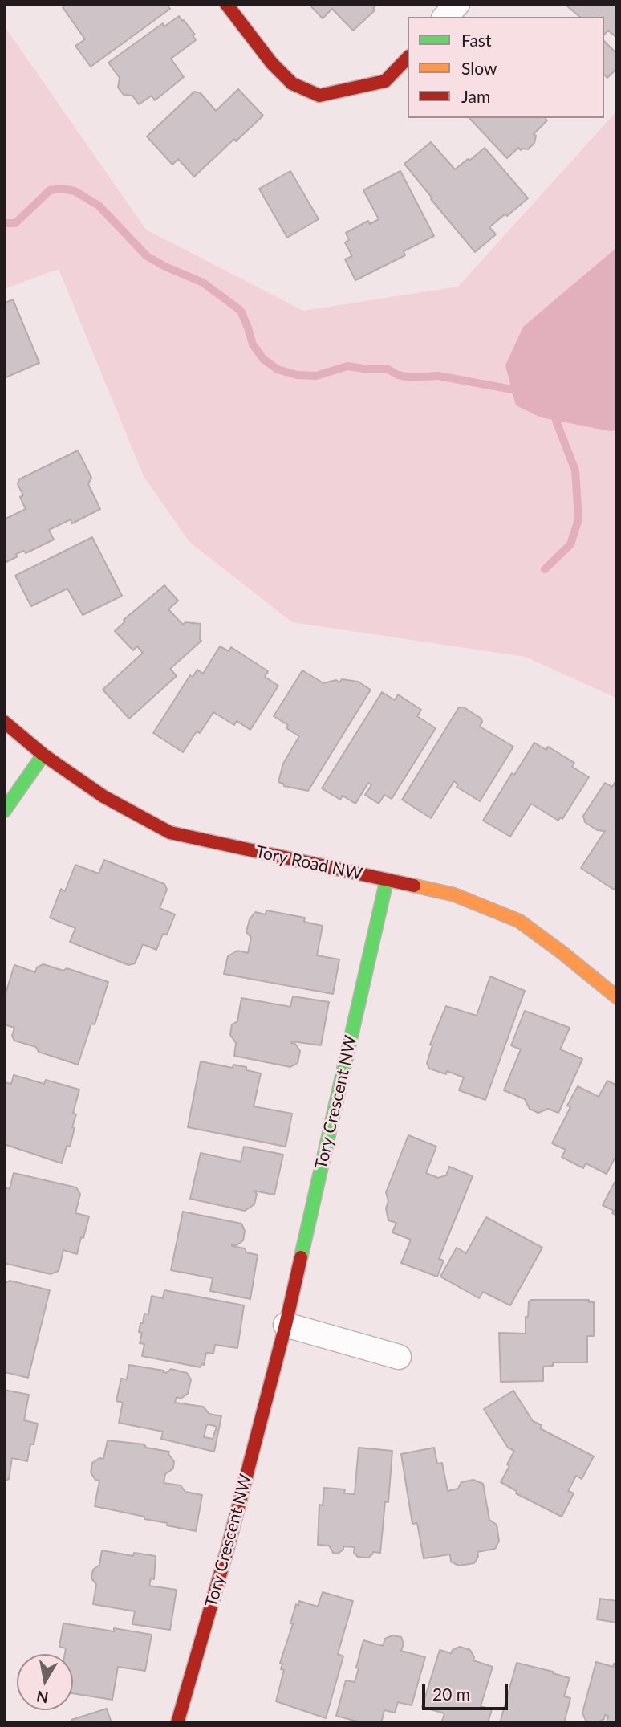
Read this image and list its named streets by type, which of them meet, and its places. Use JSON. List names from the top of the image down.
{
  "streets": {
    "street": ["Tory Road NW", "Tory Crescent NW"]
  },
  "crossings": [
    ["Tory Road NW", "Tory Crescent NW"]
  ],
  "legend": ["Fast", "Slow", "Jam"],
  "scale_bar": "20 m",
  "north": "bottom"
}
